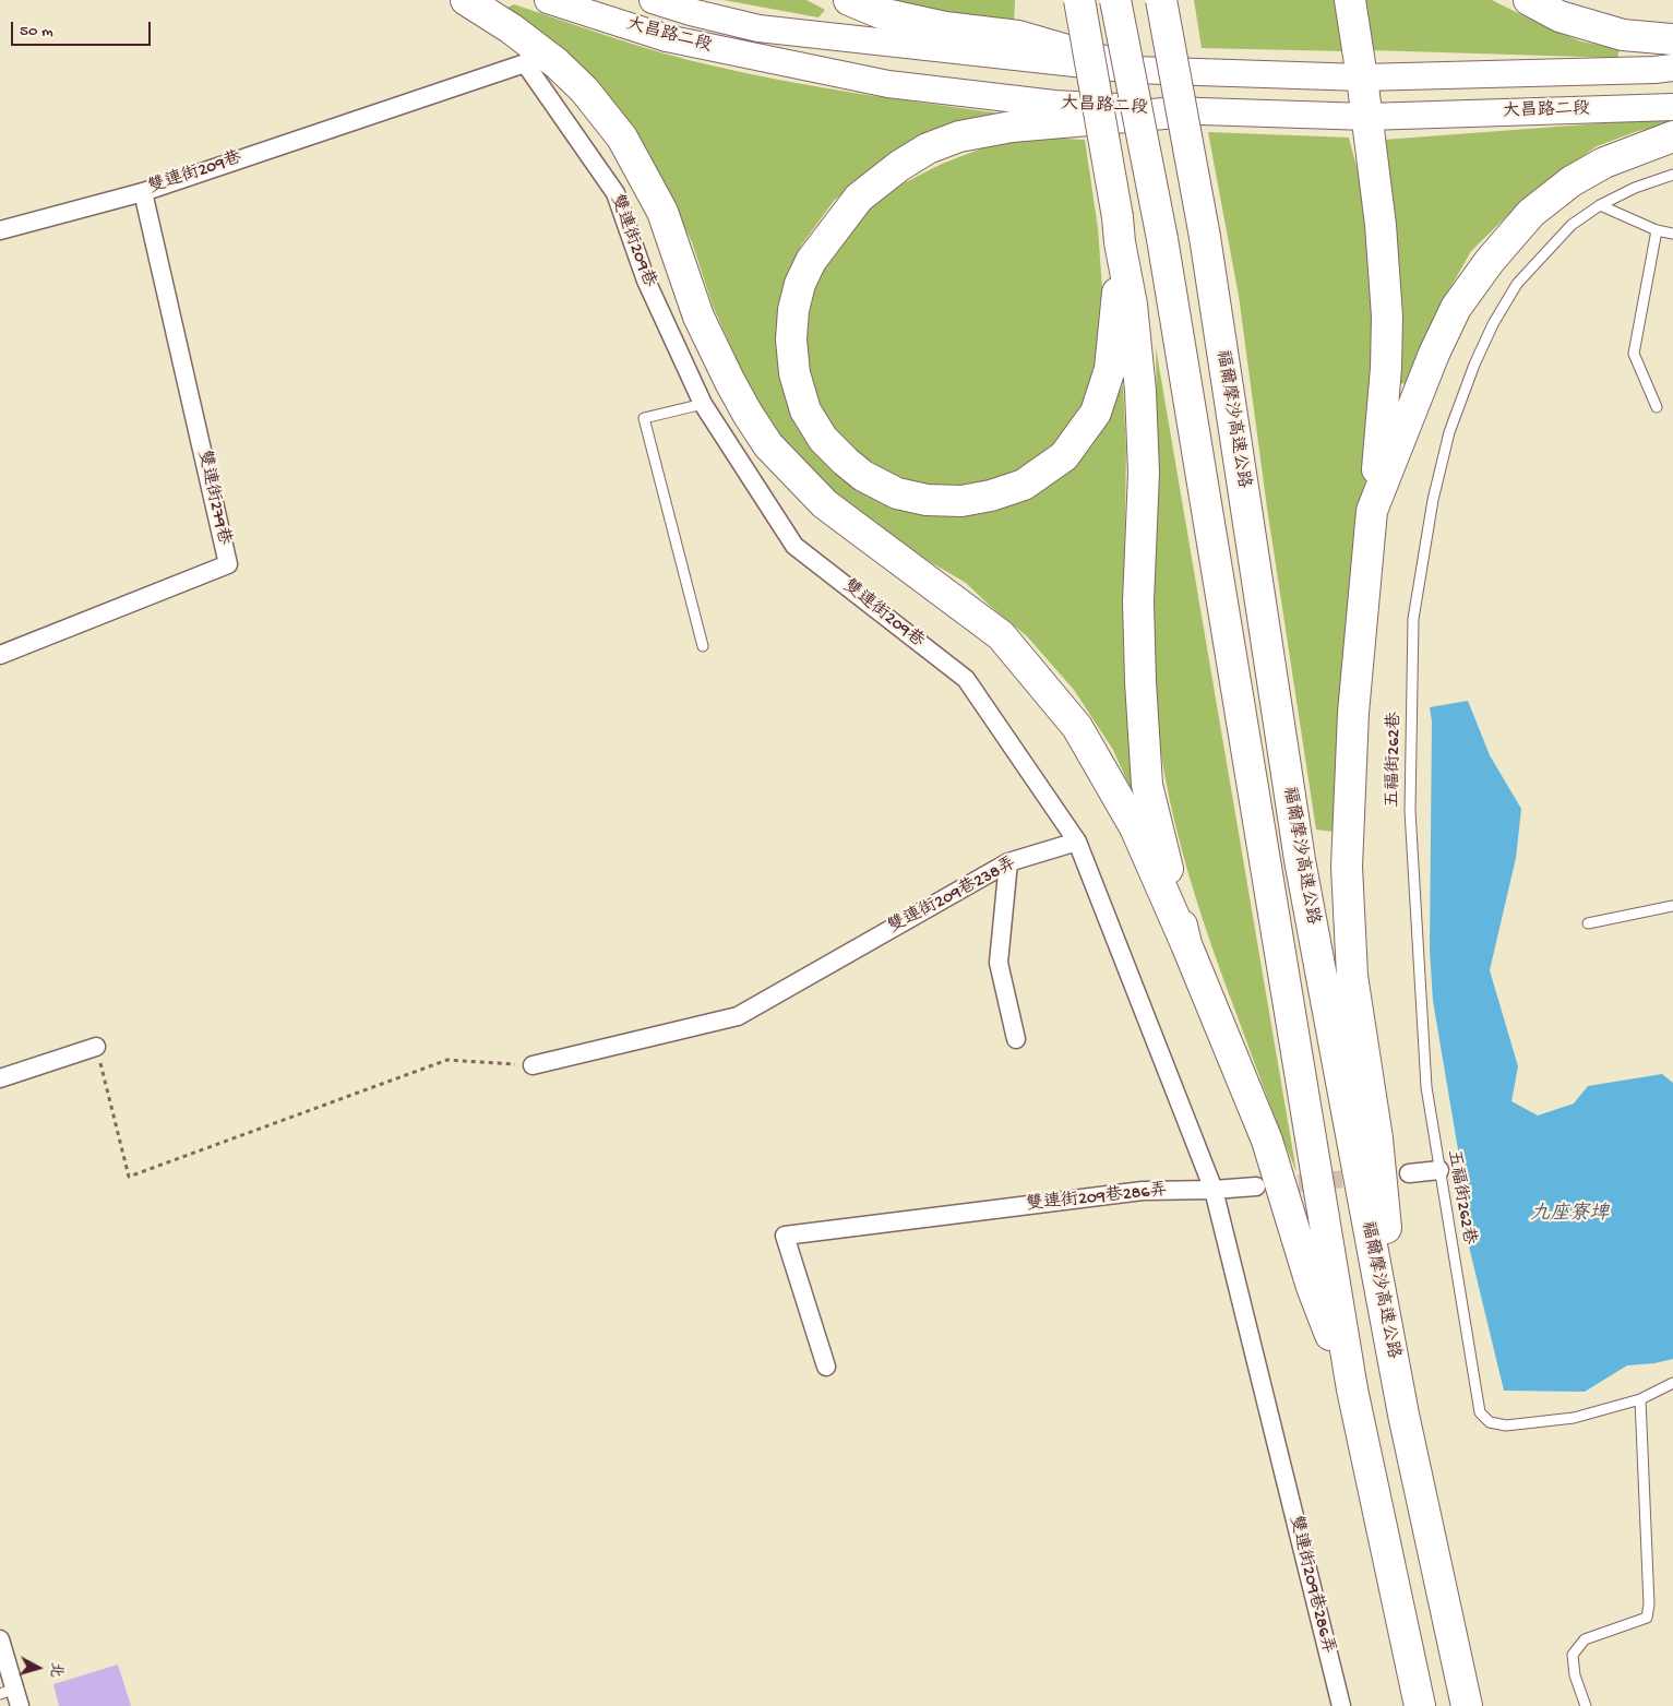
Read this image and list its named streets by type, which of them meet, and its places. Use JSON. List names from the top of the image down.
{
  "streets": {
    "highway": ["福爾摩沙高速公路"],
    "main road": ["大昌路二段"],
    "street": [
      "雙連街209巷",
      "雙連街279巷",
      "雙連街209巷238弄",
      "雙連街209巷286弄"
    ],
    "lane": ["五福街262巷"]
  },
  "crossings": [
    ["雙連街209巷", "雙連街279巷"],
    ["雙連街209巷", "雙連街209巷238弄"]
  ],
  "water": ["九座寮埤"],
  "scale_bar": "50 m",
  "north": "right"
}
